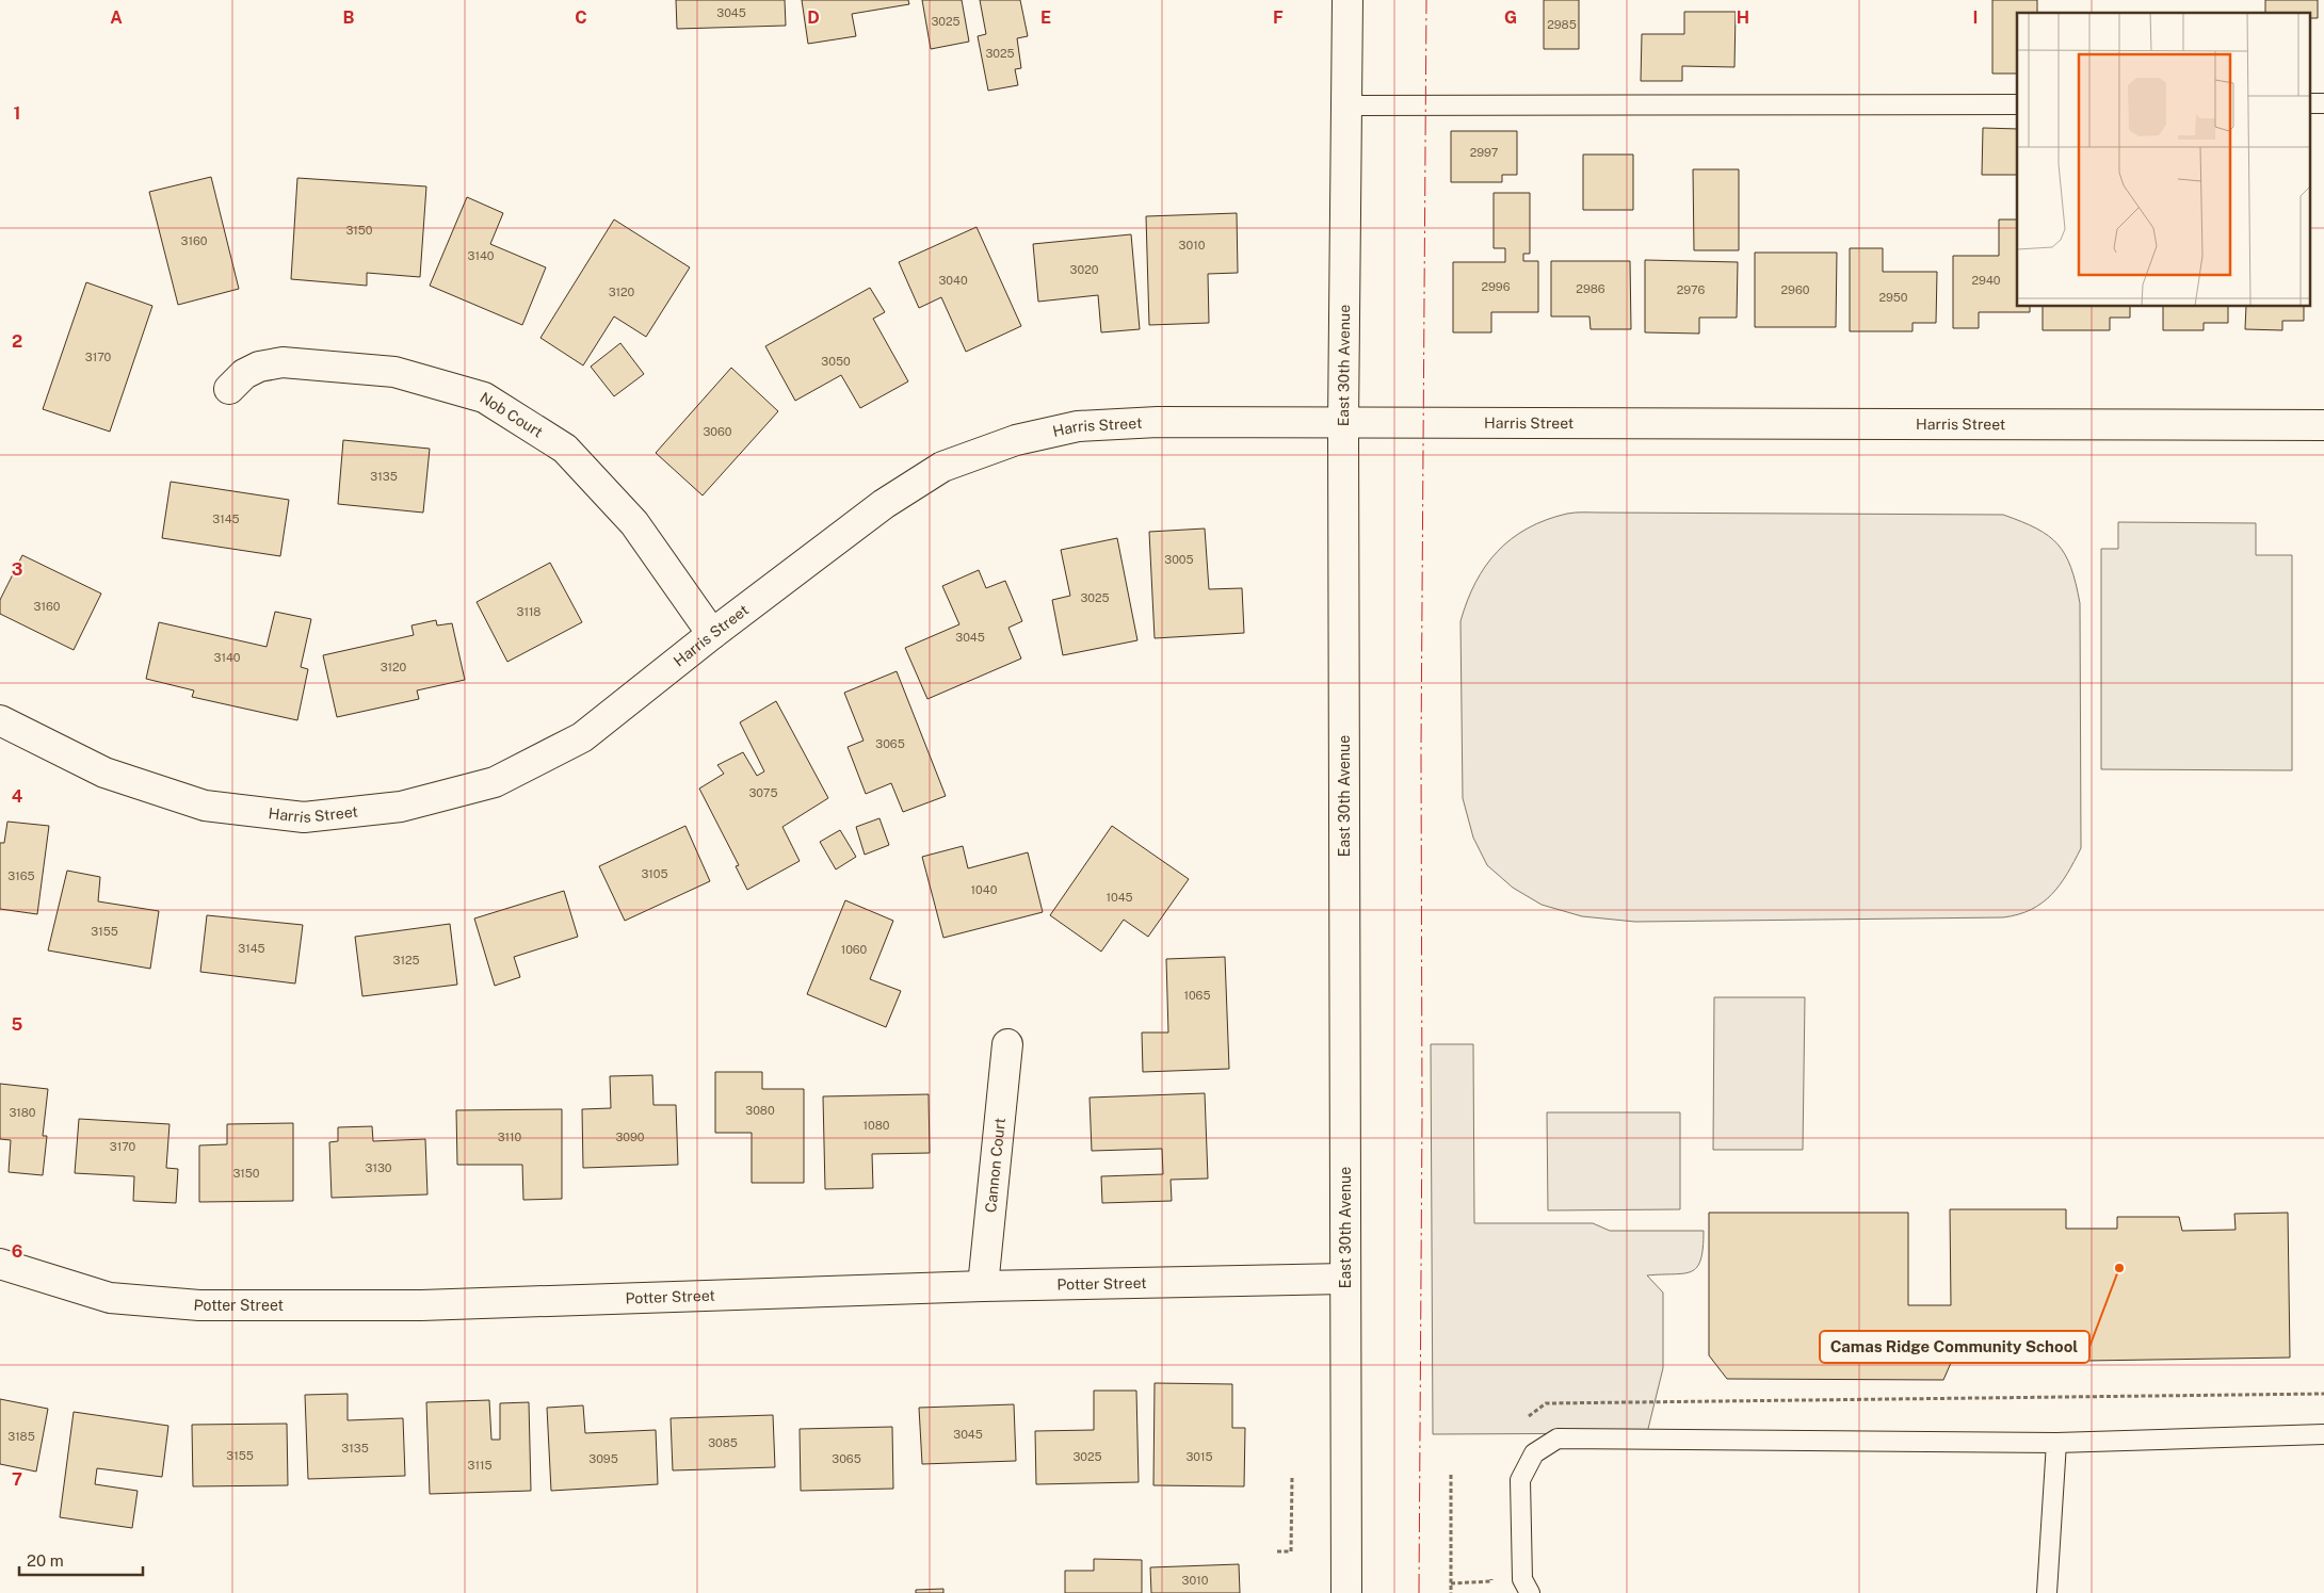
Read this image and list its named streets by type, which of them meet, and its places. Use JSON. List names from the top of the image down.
{
  "streets": {
    "street": [
      "East 30th Avenue",
      "Nob Court",
      "Harris Street",
      "Cannon Court",
      "Potter Street"
    ]
  },
  "crossings": [
    ["East 30th Avenue", "Harris Street"],
    ["East 30th Avenue", "Potter Street"],
    ["Nob Court", "Harris Street"],
    ["Cannon Court", "Potter Street"]
  ],
  "places": ["Camas Ridge Community School"],
  "house_numbers": [
    "3045",
    "3025",
    "2985",
    "3025",
    "2997",
    "3150",
    "3160",
    "3010",
    "3140",
    "3020",
    "3040",
    "2940",
    "2996",
    "2986",
    "2976",
    "2960",
    "3120",
    "2950",
    "3170",
    "3050",
    "3060",
    "3135",
    "3145",
    "3005",
    "3025",
    "3160",
    "3118",
    "3045",
    "3140",
    "3120",
    "3065",
    "3075",
    "3105",
    "3165",
    "1040",
    "1045",
    "3155",
    "3145",
    "1060",
    "3125",
    "1065",
    "3080",
    "3180",
    "1080",
    "3110",
    "3090",
    "3170",
    "3130",
    "3150",
    "3045",
    "3185",
    "3085",
    "3135",
    "3155",
    "3025",
    "3015",
    "3095",
    "3065",
    "3115",
    "3010"
  ],
  "scale_bar": "20 m",
  "grid": {
    "columns": [
      "A",
      "B",
      "C",
      "D",
      "E",
      "F",
      "G",
      "H",
      "I"
    ],
    "rows": [
      "1",
      "2",
      "3",
      "4",
      "5",
      "6",
      "7"
    ]
  }
}
